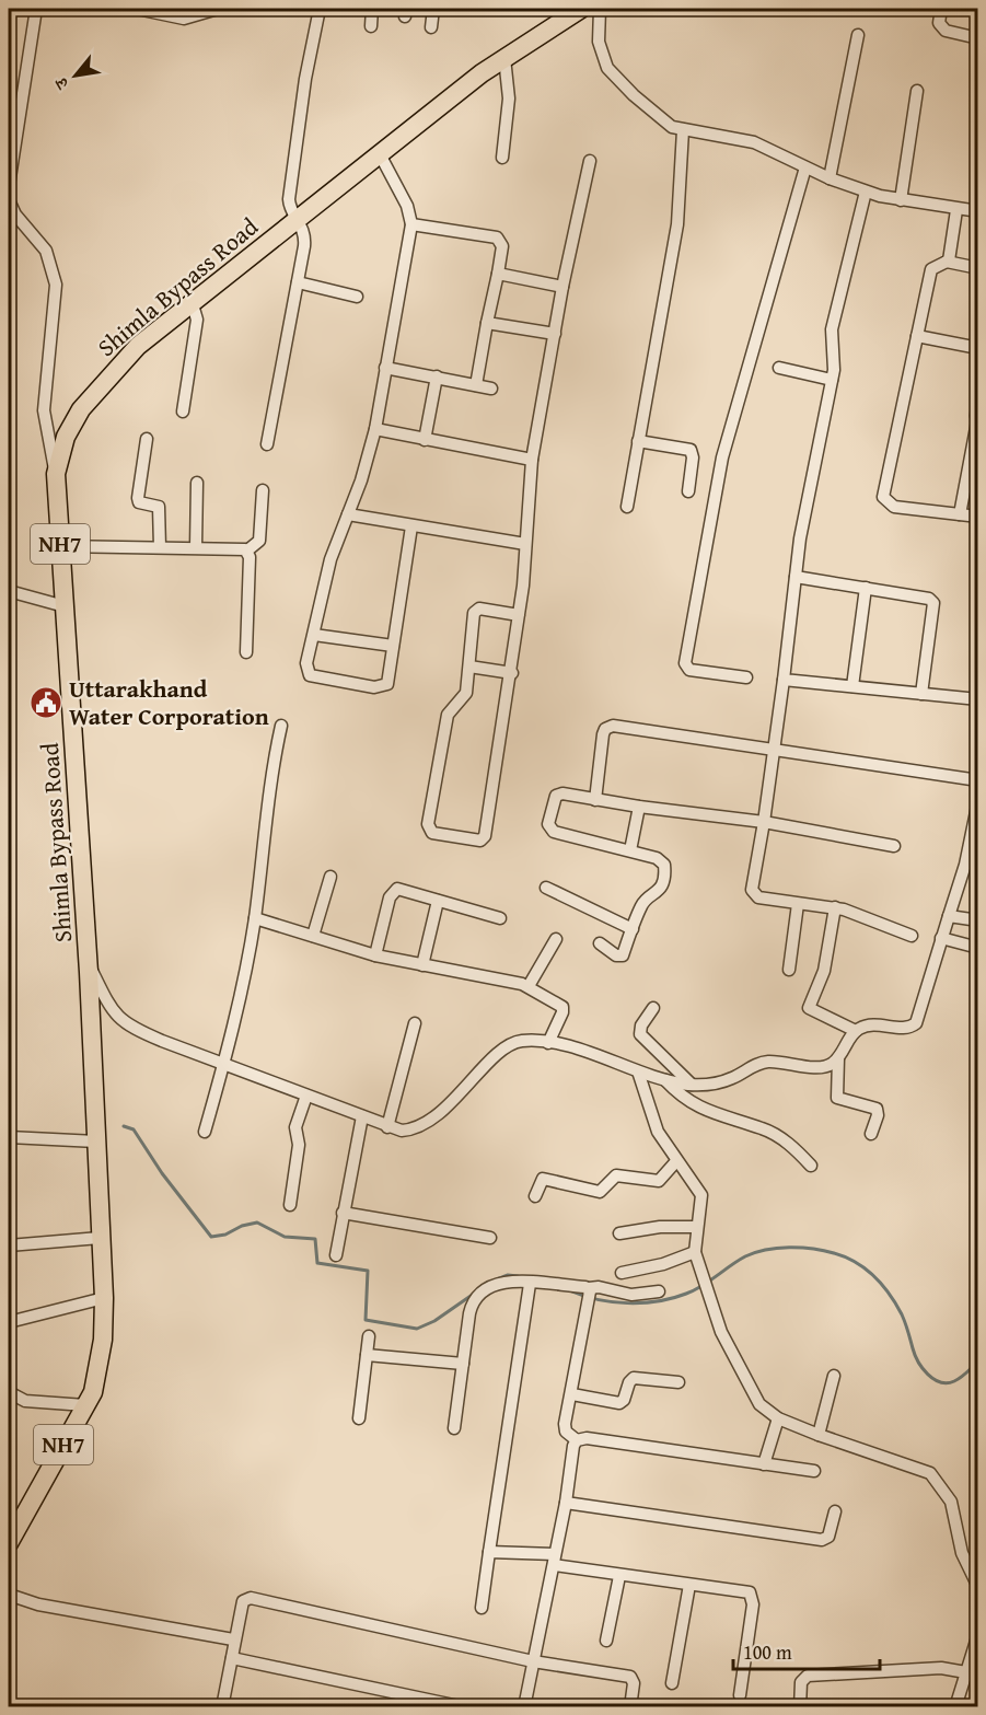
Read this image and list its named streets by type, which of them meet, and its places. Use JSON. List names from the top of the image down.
{
  "streets": {
    "highway": ["Shimla Bypass Road", "NH7"]
  },
  "places": {
    "public building": ["Uttarakhand Water Corporation"]
  },
  "scale_bar": "100 m",
  "north": "bottom left"
}
